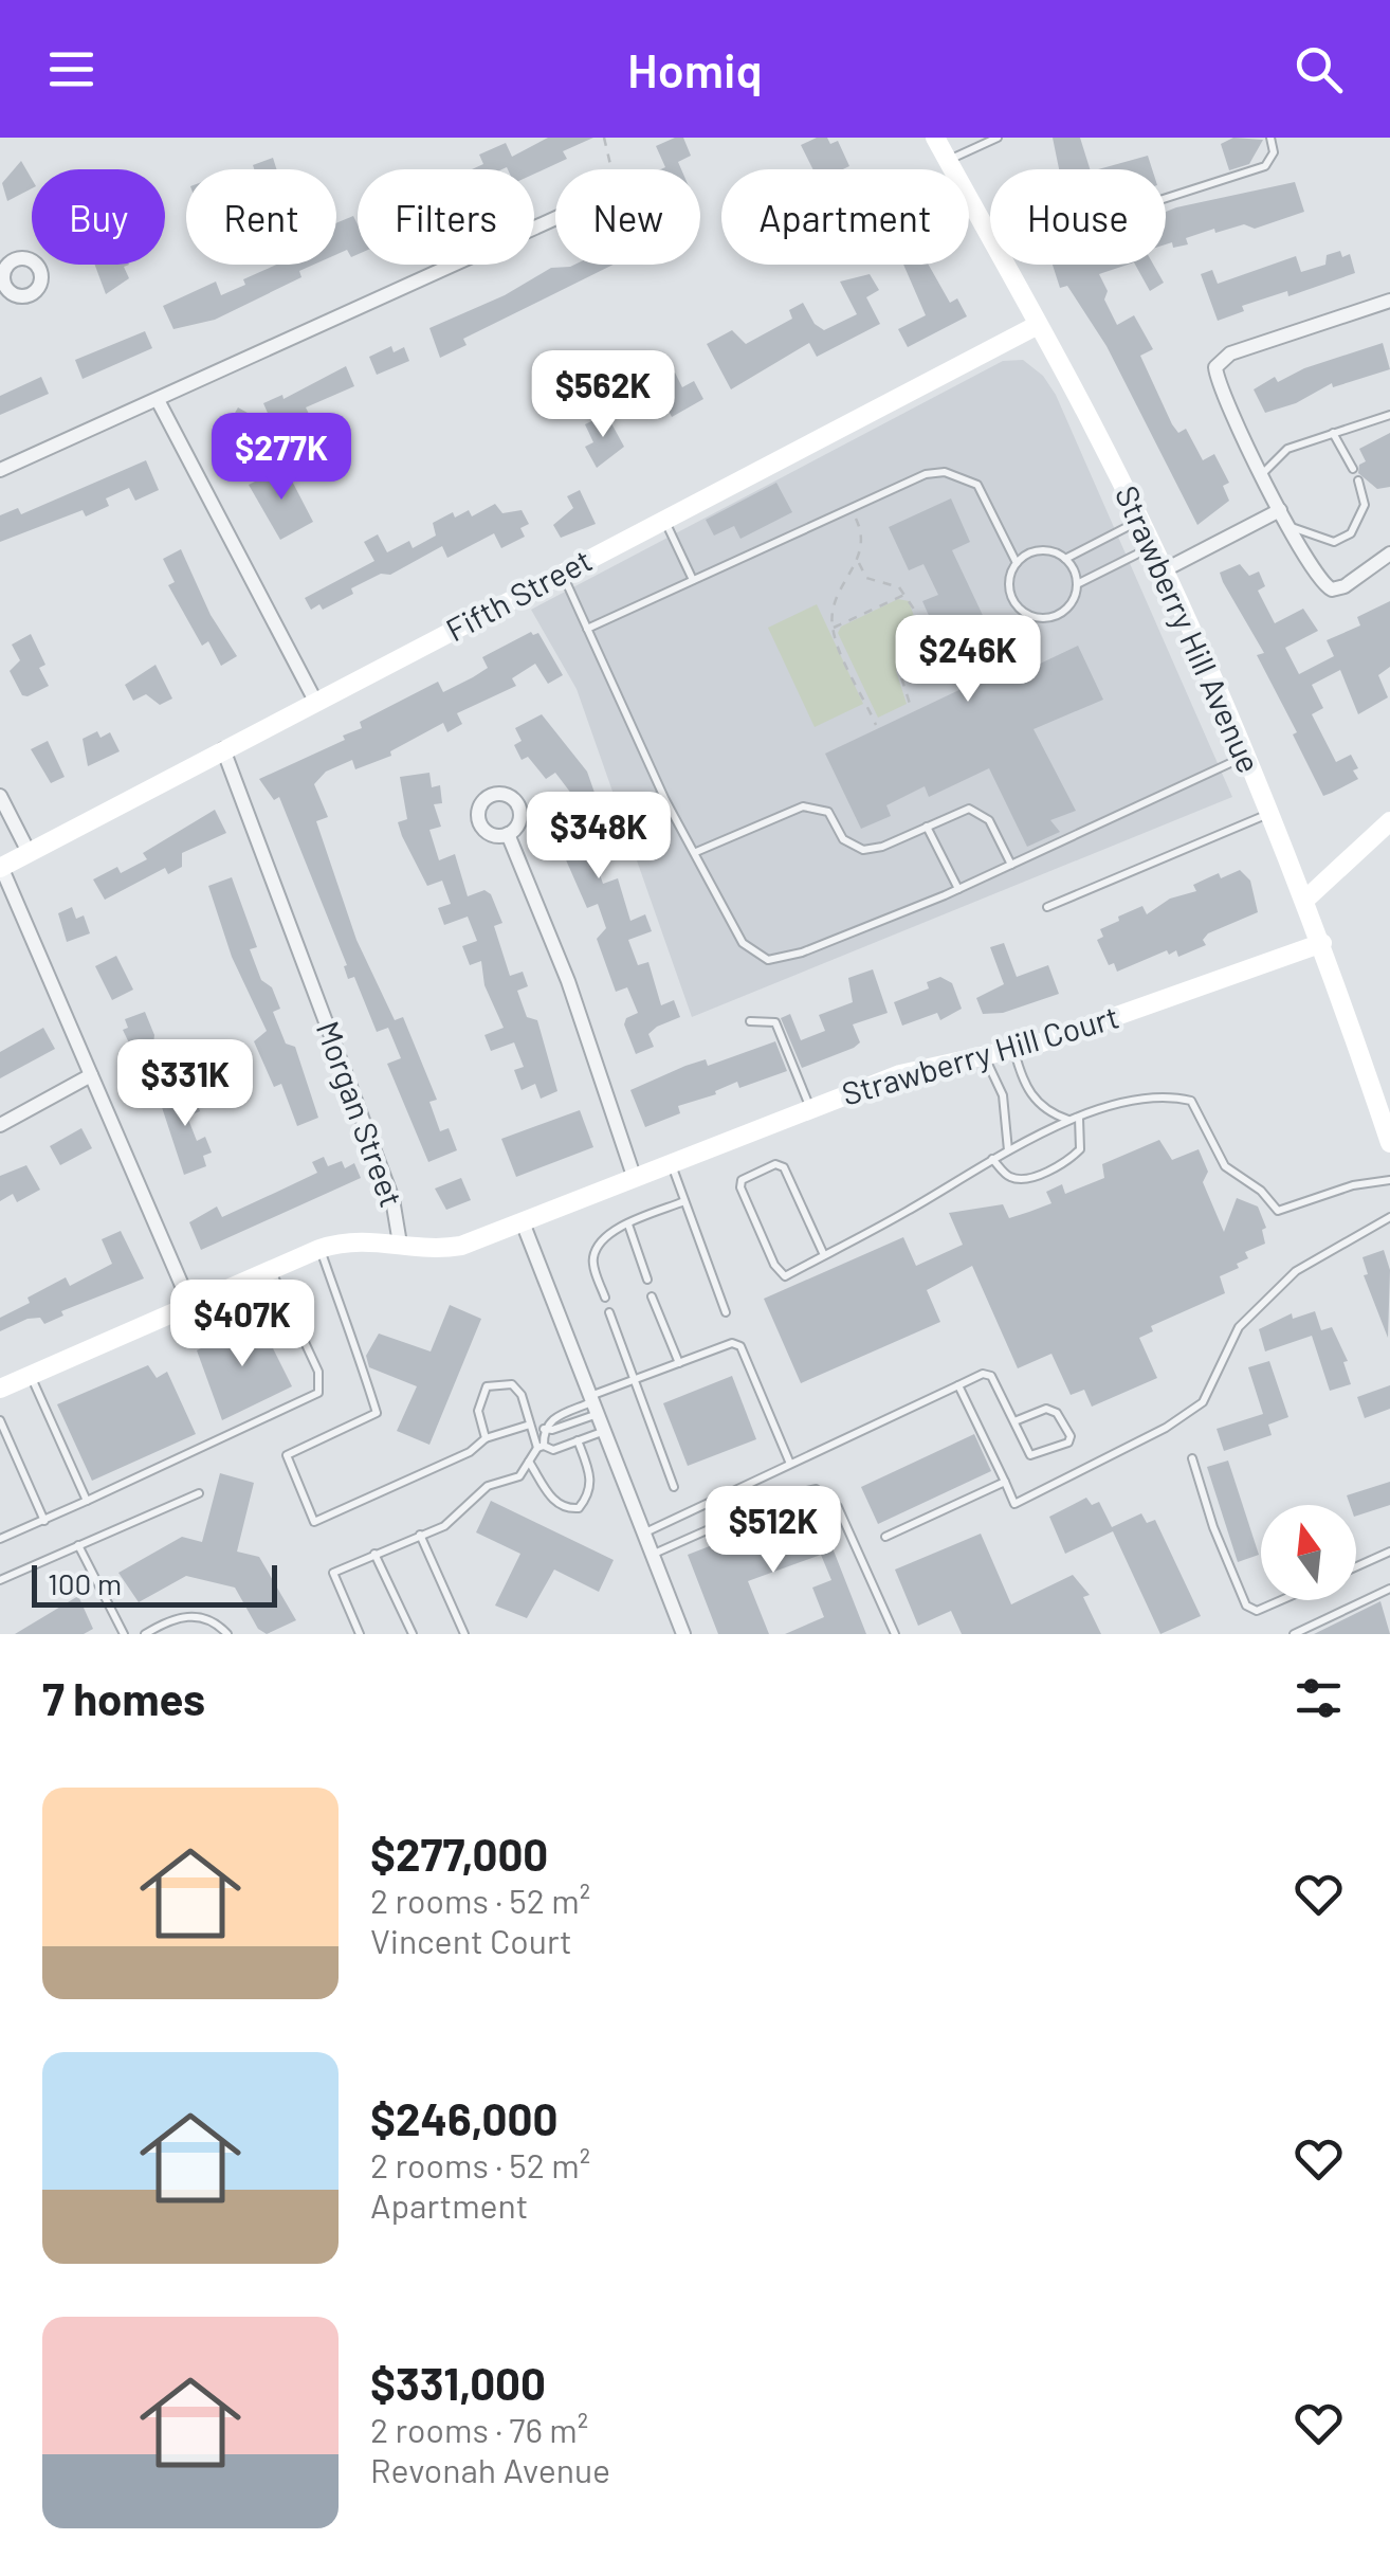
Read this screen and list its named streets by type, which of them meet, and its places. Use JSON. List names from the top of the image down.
{
  "streets": {
    "street": [
      "Fifth Street",
      "Strawberry Hill Avenue",
      "Strawberry Hill Court",
      "Morgan Street"
    ]
  },
  "crossings": [
    ["Fifth Street", "Strawberry Hill Avenue"],
    ["Fifth Street", "Morgan Street"],
    ["Strawberry Hill Avenue", "Strawberry Hill Court"],
    ["Strawberry Hill Court", "Morgan Street"]
  ],
  "scale_bar": "100 m",
  "north": "top",
  "page": {
    "header": "Homiq",
    "chip": [
      "Buy",
      "Rent",
      "Filters",
      "New",
      "Apartment",
      "House"
    ],
    "price": [
      "$562K",
      "$277K",
      "$246K",
      "$348K",
      "$331K",
      "$407K",
      "$512K"
    ],
    "scale": "100 m",
    "heading": "7 homes",
    "list": [
      {
        "name": "$277,000",
        "note": "2 rooms · 52 m² · Vincent Court"
      },
      {
        "name": "$246,000",
        "note": "2 rooms · 52 m² · Apartment"
      },
      {
        "name": "$331,000",
        "note": "2 rooms · 76 m² · Revonah Avenue"
      }
    ]
  }
}
